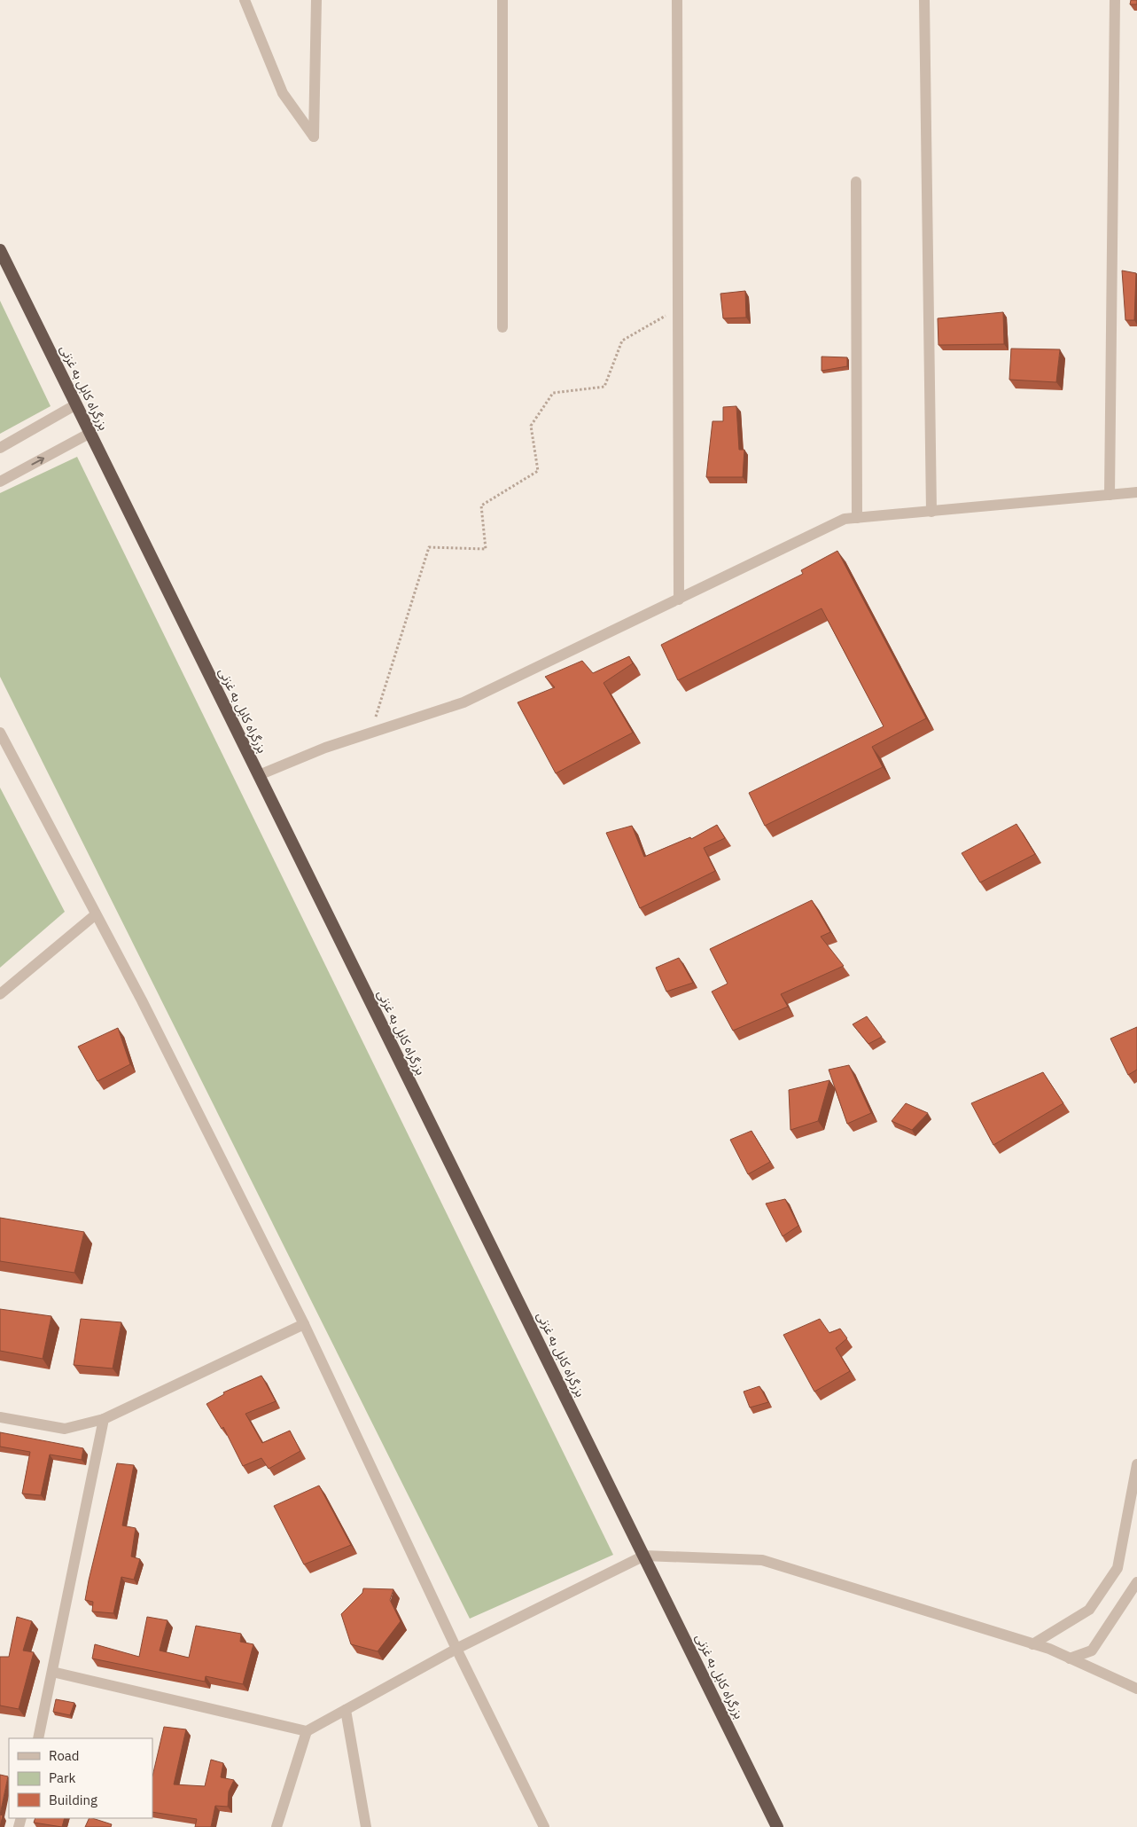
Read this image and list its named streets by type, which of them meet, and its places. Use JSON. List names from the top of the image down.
{
  "streets": {
    "highway": ["بزرگراه کابل به غزنی"]
  },
  "legend": ["Road", "Park", "Building"]
}
